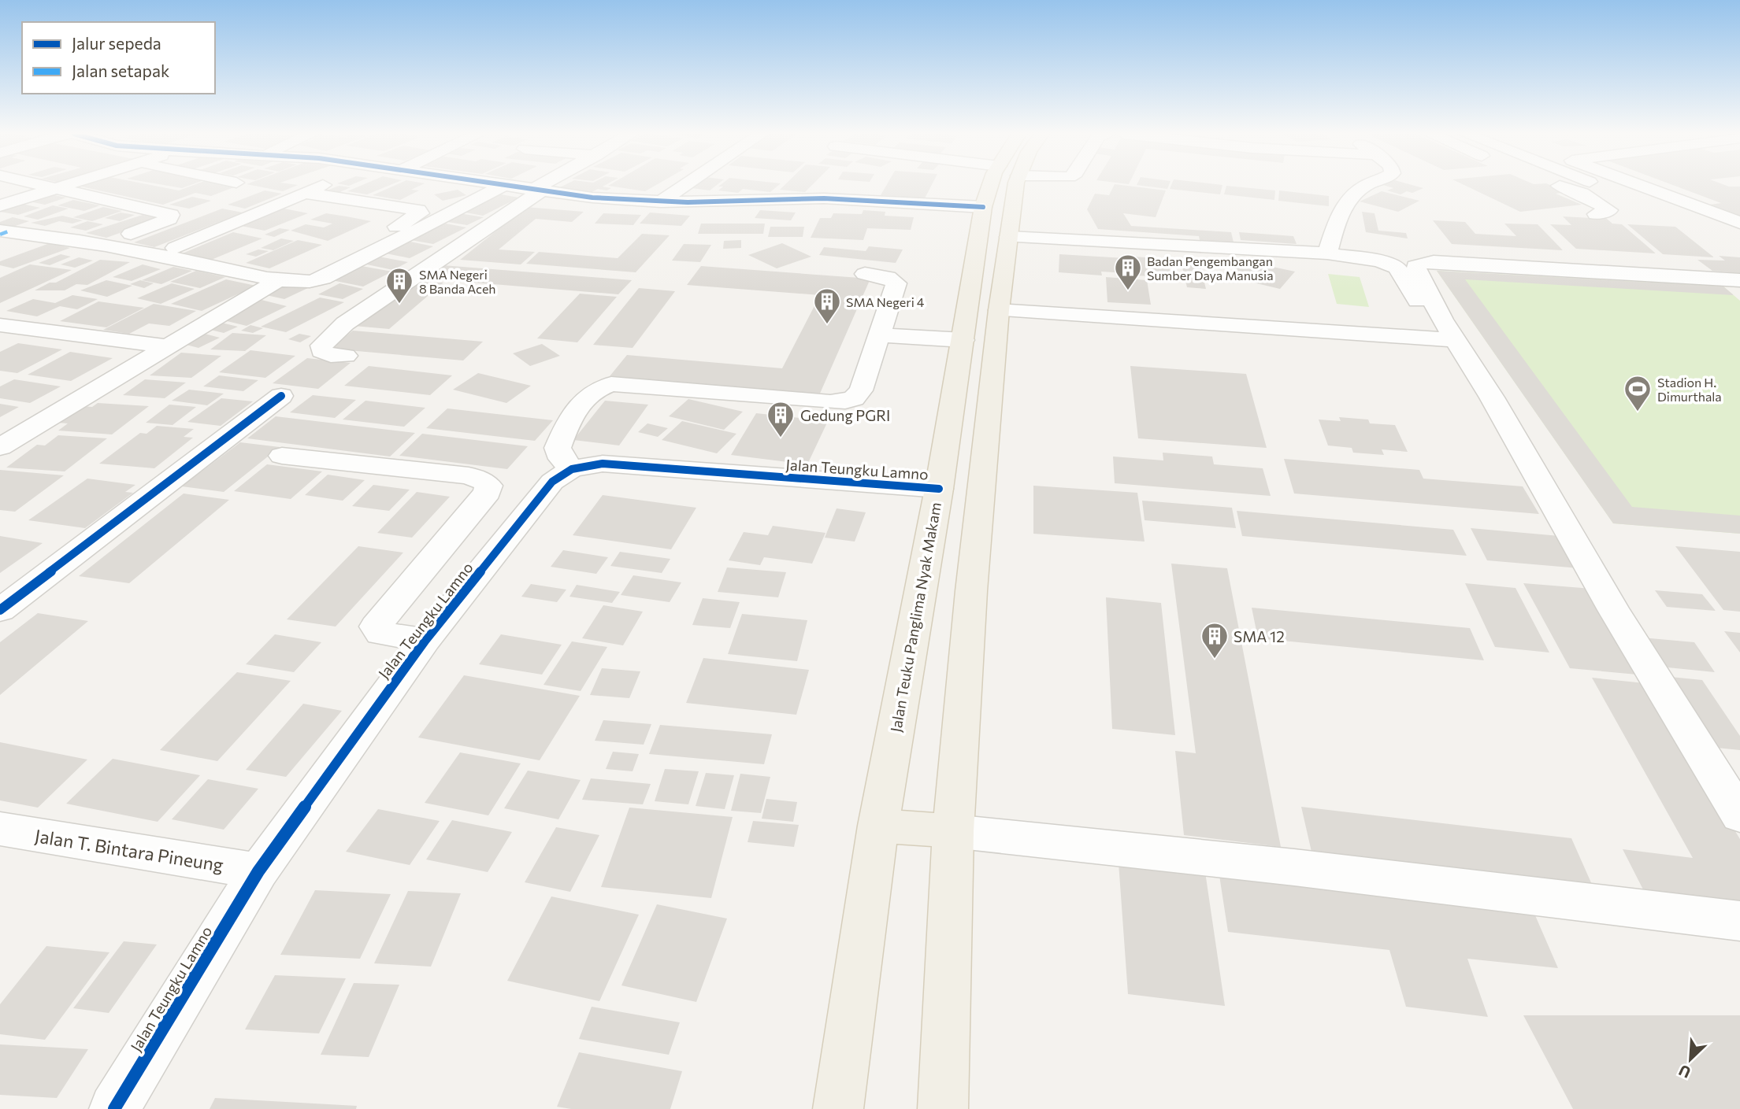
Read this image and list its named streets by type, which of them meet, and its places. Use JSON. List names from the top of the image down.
{
  "streets": {
    "main road": ["Jalan Teuku Panglima Nyak Makam"],
    "street": ["Jalan Teungku Lamno", "Jalan T. Bintara Pineung"]
  },
  "crossings": [
    ["Jalan Teungku Lamno", "Jalan Teuku Panglima Nyak Makam"],
    ["Jalan Teungku Lamno", "Jalan T. Bintara Pineung"]
  ],
  "places": {
    "building": [
      "Badan Pengembangan Sumber Daya Manusia",
      "SMA Negeri 8 Banda Aceh",
      "SMA Negeri 4",
      "Gedung PGRI",
      "SMA 12"
    ],
    "sports": ["Stadion H. Dimurthala"]
  },
  "legend": ["Jalur sepeda", "Jalan setapak"],
  "north": "bottom left"
}
